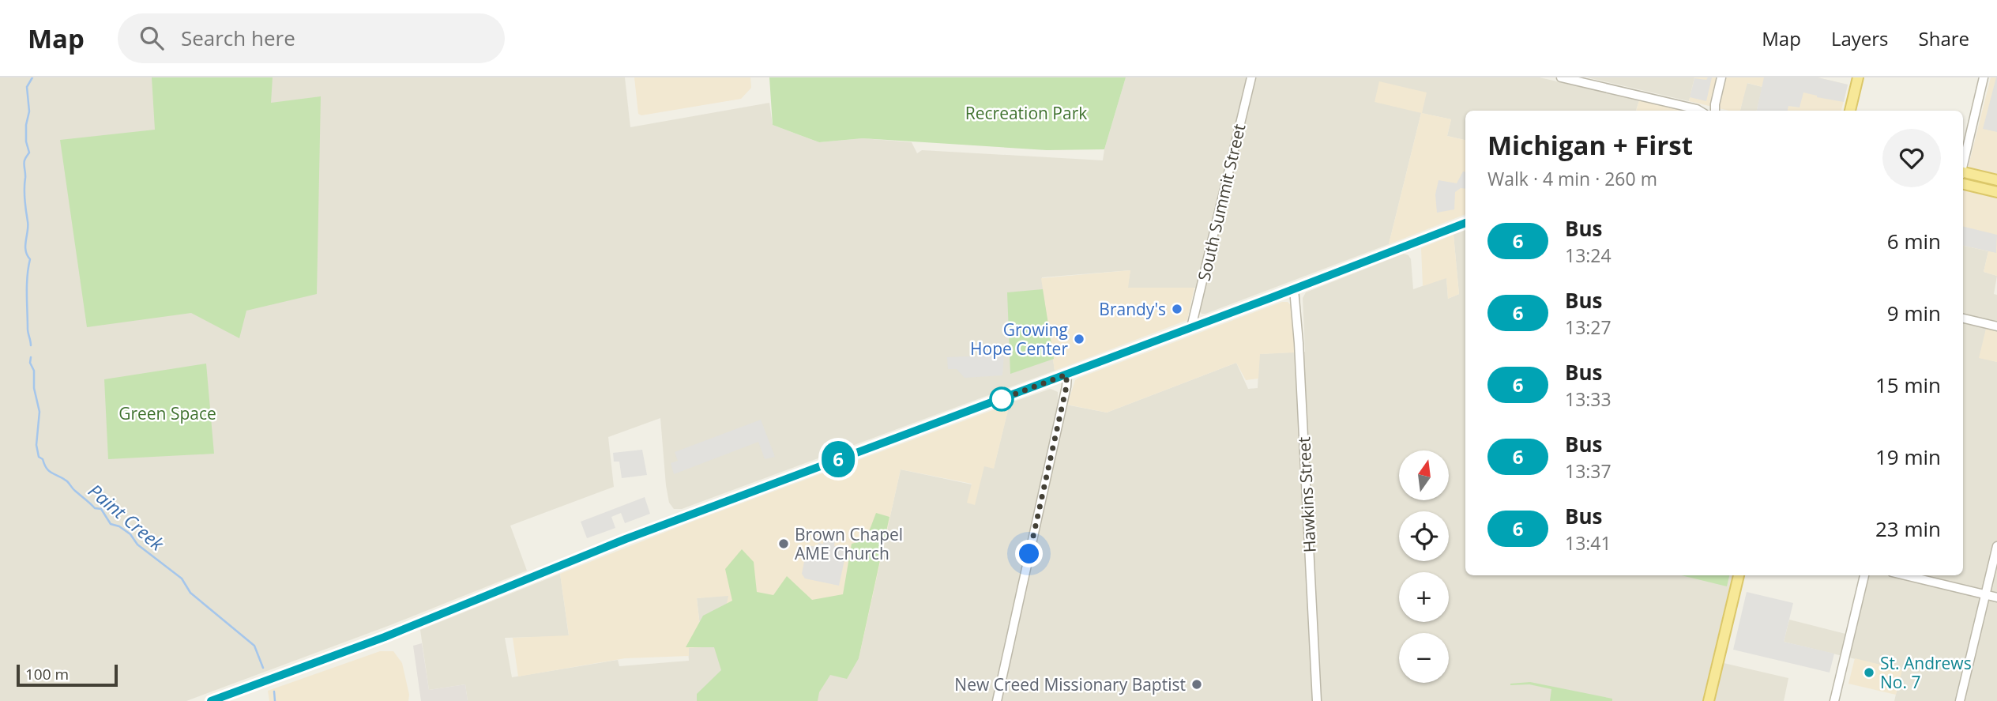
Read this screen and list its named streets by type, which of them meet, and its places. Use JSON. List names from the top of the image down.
{
  "streets": {
    "street": ["South Summit Street", "Hawkins Street"]
  },
  "water": ["Paint Creek"],
  "parks": ["Recreation Park", "Green Space"],
  "places": [
    "Brandy's",
    "Growing Hope Center",
    "Brown Chapel AME Church",
    "St. Andrews No. 7",
    "New Creed Missionary Baptist"
  ],
  "lines": ["bus line 6"],
  "scale_bar": "100 m",
  "north": "top",
  "page": {
    "header": "Map",
    "search": "Search here",
    "nav": ["Map", "Layers", "Share"],
    "on_map": "6",
    "heading": ["Michigan + First", "Walk · 4 min · 260 m"],
    "list": [
      {
        "mark": "6",
        "name": "Bus",
        "note": "13:24",
        "value": "6 min"
      },
      {
        "mark": "6",
        "name": "Bus",
        "note": "13:27",
        "value": "9 min"
      },
      {
        "mark": "6",
        "name": "Bus",
        "note": "13:33",
        "value": "15 min"
      },
      {
        "mark": "6",
        "name": "Bus",
        "note": "13:37",
        "value": "19 min"
      },
      {
        "mark": "6",
        "name": "Bus",
        "note": "13:41",
        "value": "23 min"
      }
    ],
    "map_buttons": ["+", "−"],
    "scale": "100 m"
  }
}
